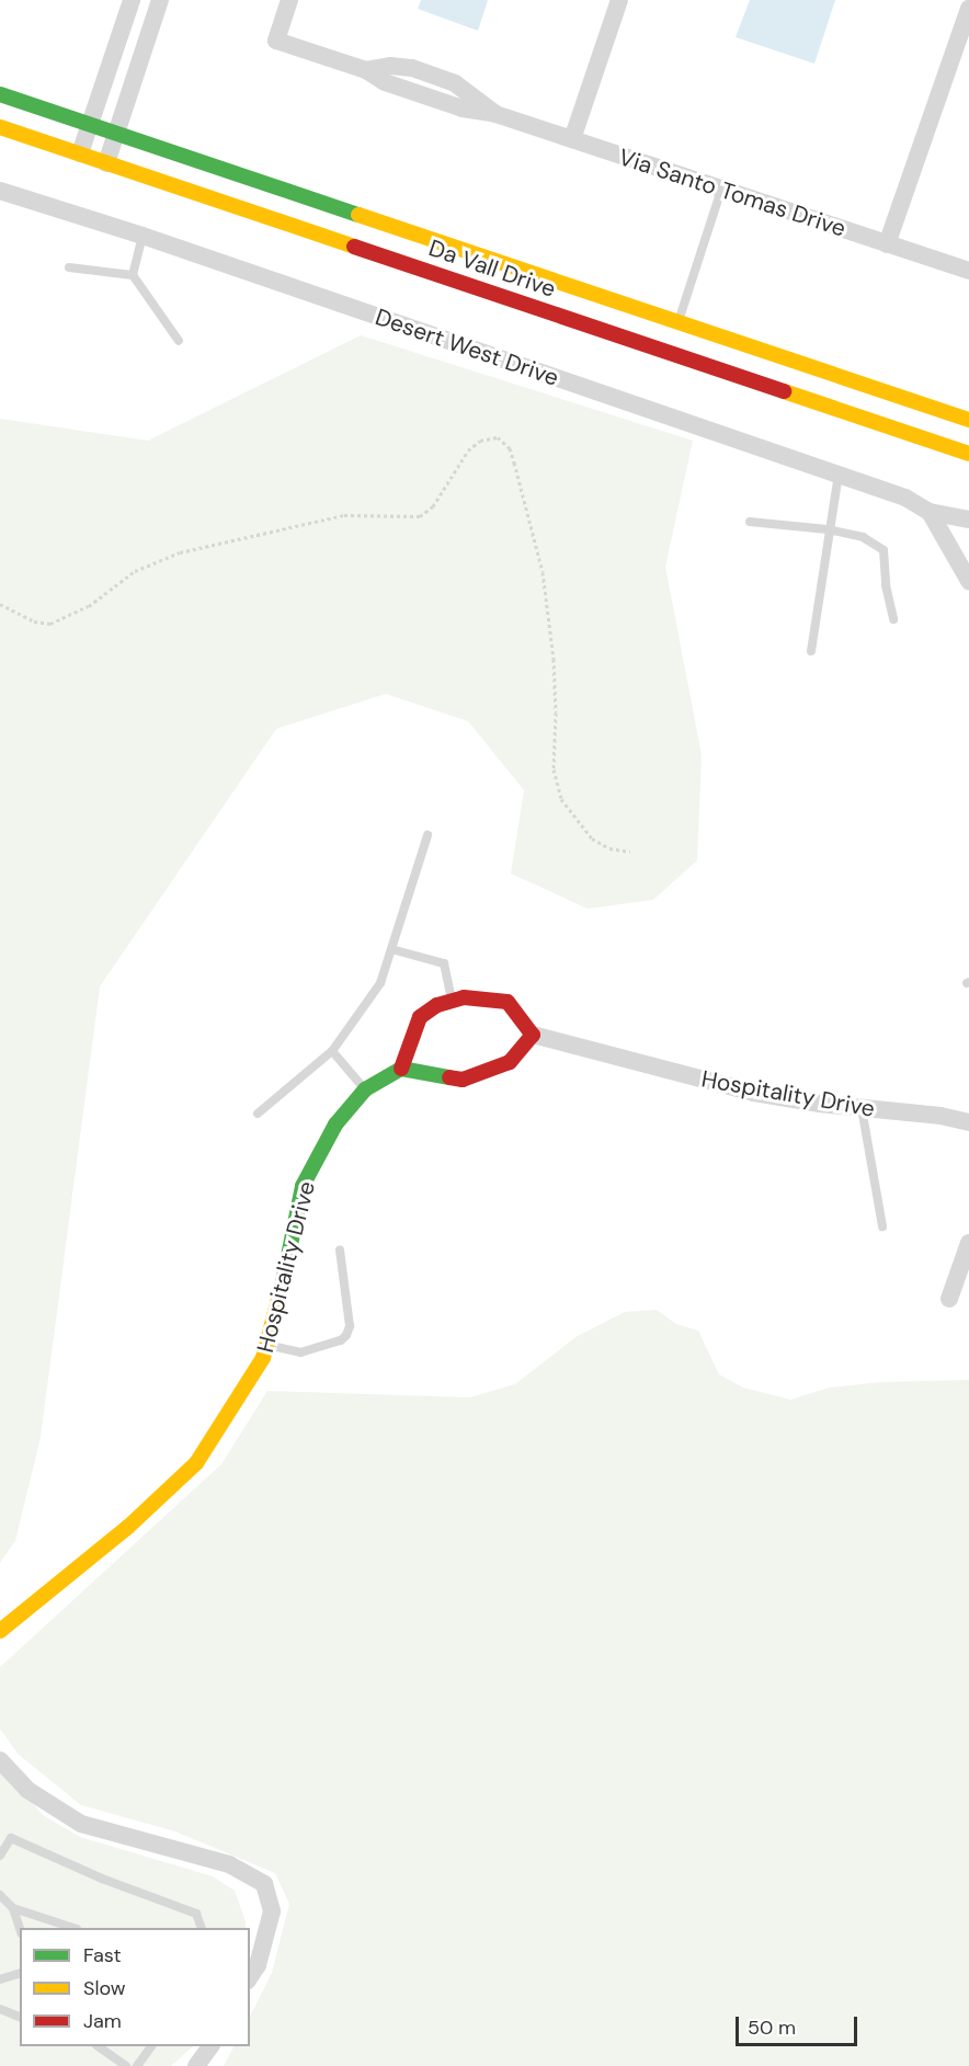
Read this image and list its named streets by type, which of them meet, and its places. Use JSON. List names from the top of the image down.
{
  "streets": {
    "main road": ["Da Vall Drive", "Hospitality Drive"],
    "street": ["Via Santo Tomas Drive", "Desert West Drive"]
  },
  "legend": ["Fast", "Slow", "Jam"],
  "scale_bar": "50 m"
}
